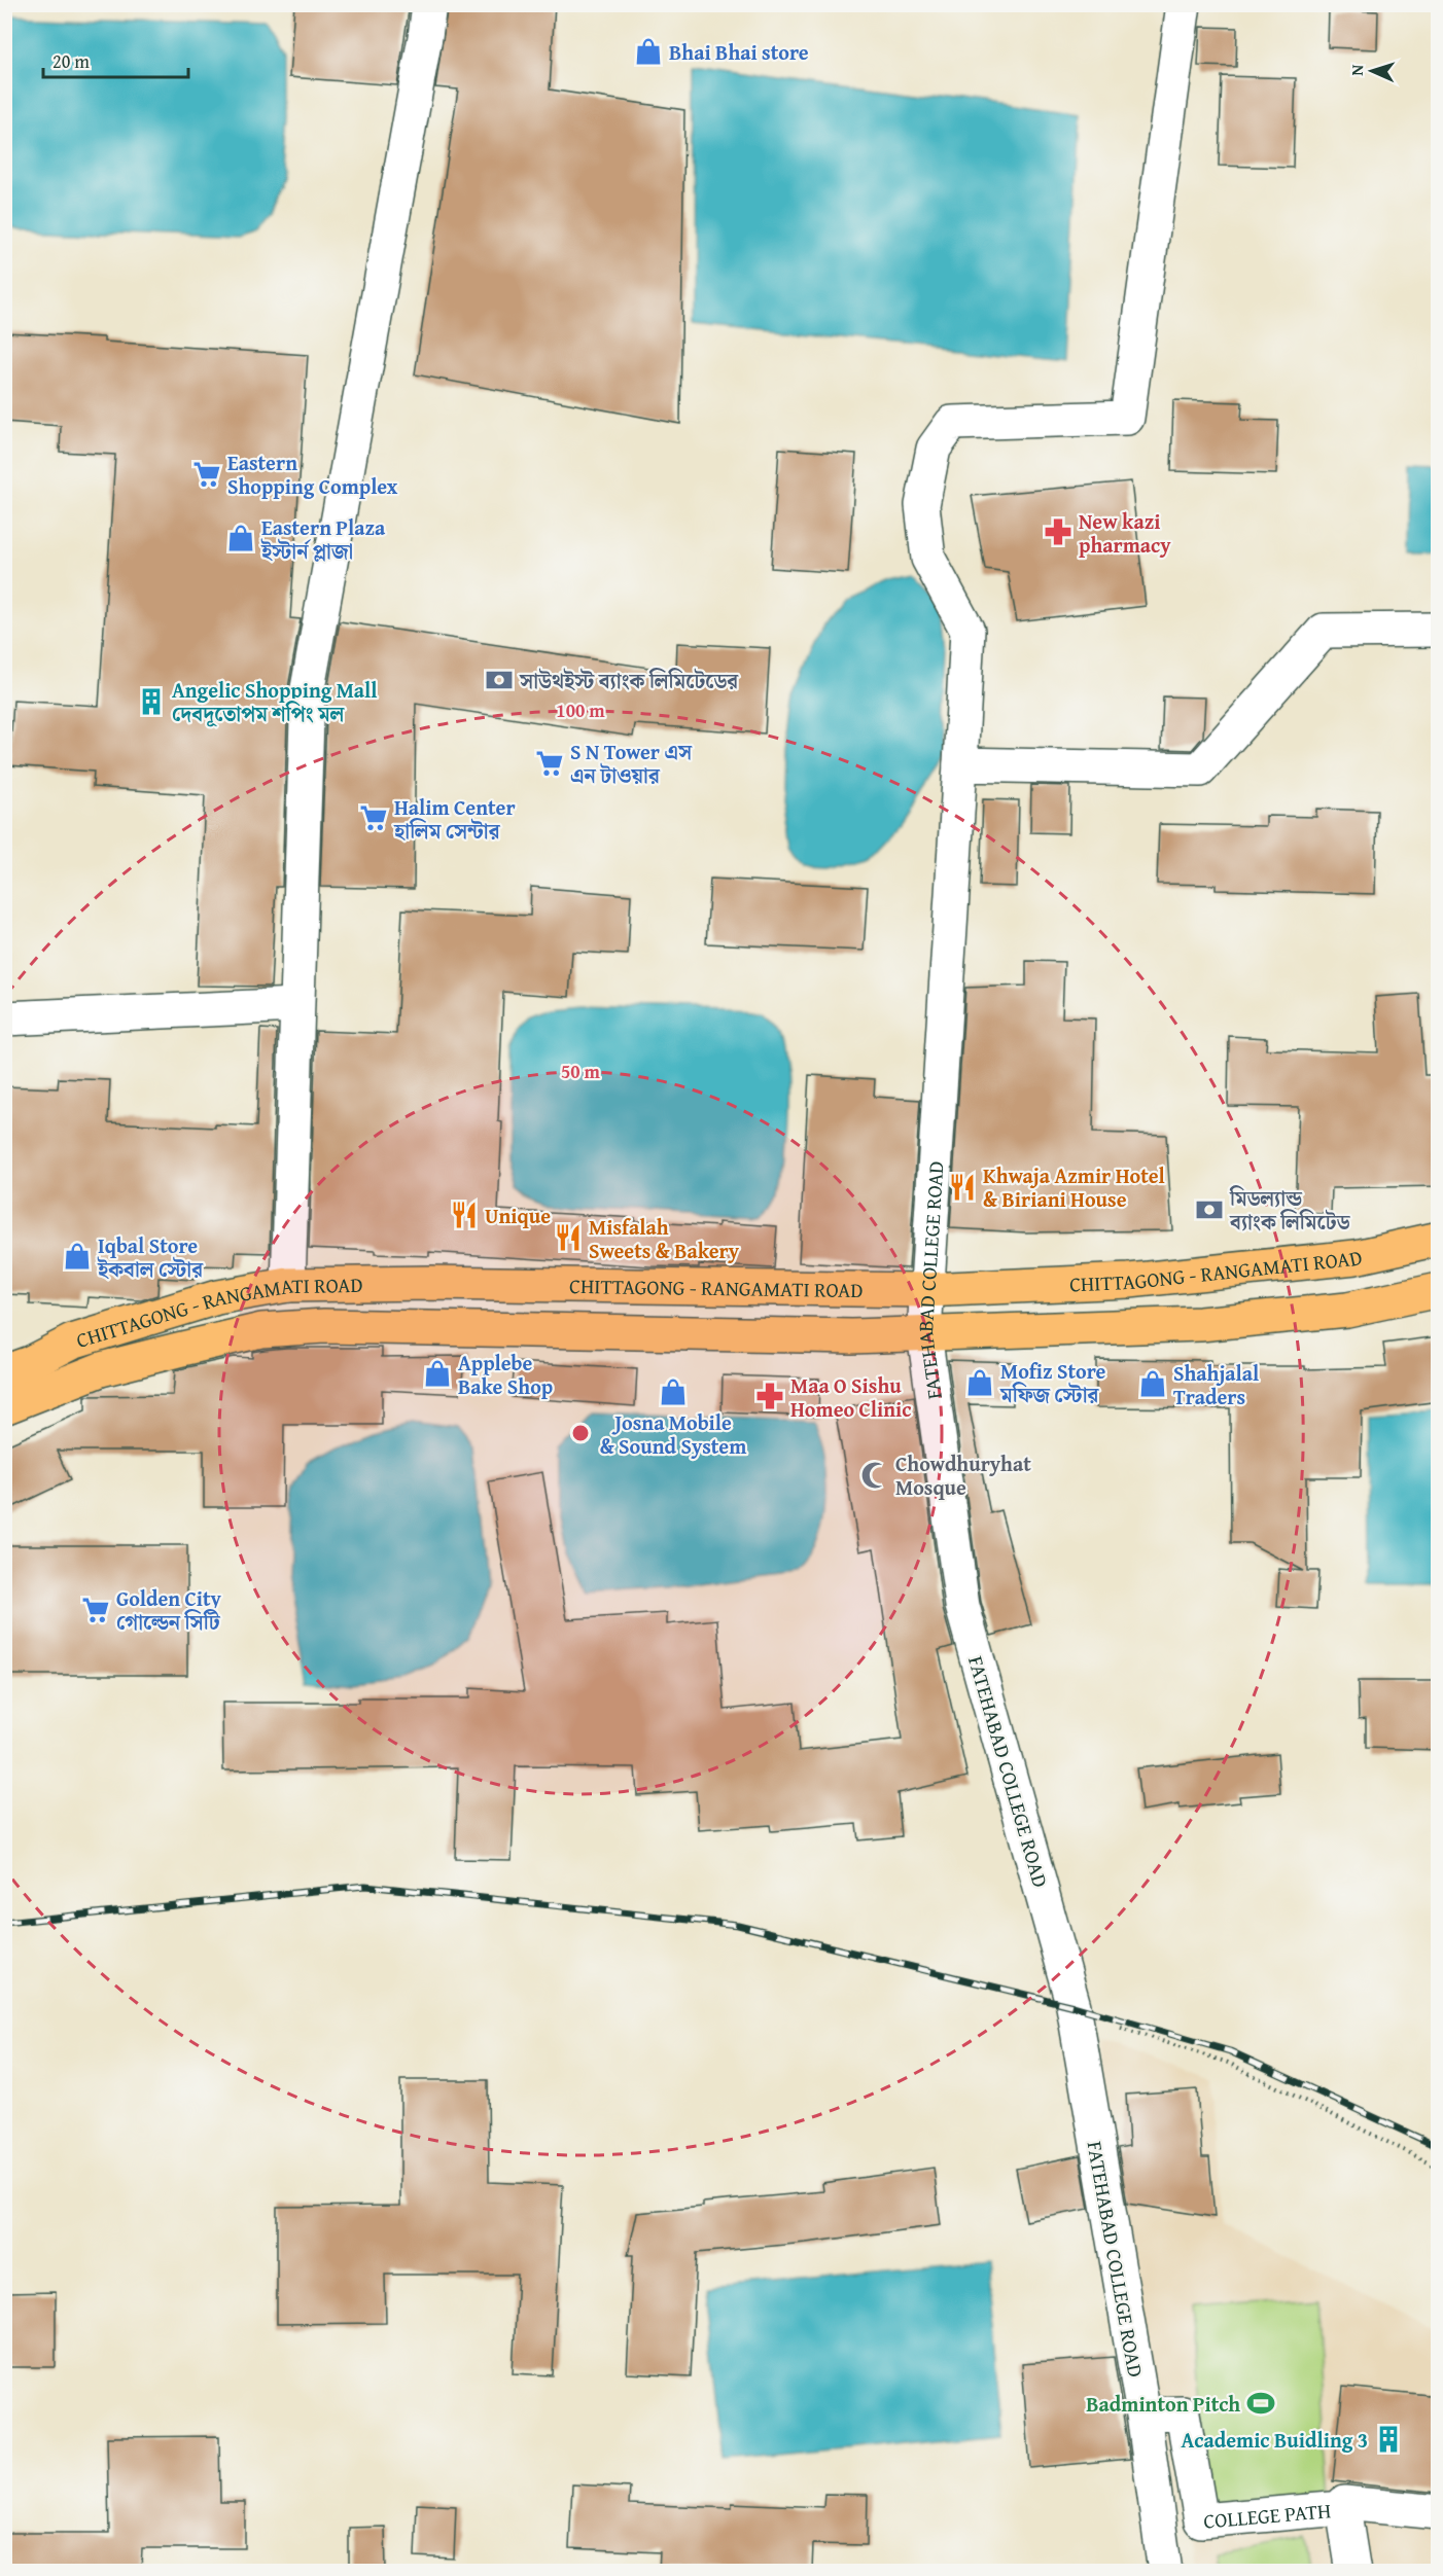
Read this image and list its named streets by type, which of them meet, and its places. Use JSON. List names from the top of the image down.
{
  "streets": {
    "highway": ["CHITTAGONG - RANGAMATI ROAD"],
    "street": ["FATEHABAD COLLEGE ROAD", "COLLEGE PATH"]
  },
  "crossings": [
    ["CHITTAGONG - RANGAMATI ROAD", "FATEHABAD COLLEGE ROAD"],
    ["FATEHABAD COLLEGE ROAD", "COLLEGE PATH"]
  ],
  "places": {
    "shop": [
      "Bhai Bhai store",
      "Eastern Plaza ইস্টার্ন প্লাজা",
      "Iqbal Store ইকবাল স্টোর",
      "Applebe Bake Shop",
      "Mofiz Store মফিজ স্টোর",
      "Shahjalal Traders",
      "Josna Mobile & Sound System"
    ],
    "supermarket": [
      "Eastern Shopping Complex",
      "S N Tower এস এন টাওয়ার",
      "Halim Center হালিম সেন্টার",
      "Golden City গোল্ডেন সিটি"
    ],
    "pharmacy": ["New kazi pharmacy", "Maa O Sishu Homeo Clinic"],
    "bank": ["সাউথইস্ট ব্যাংক লিমিটেডের", "মিডল্যান্ড ব্যাংক লিমিটেড"],
    "building": ["Angelic Shopping Mall দেবদূতোপম শপিং মল", "Academic Buidling 3"],
    "restaurant": ["Khwaja Azmir Hotel & Biriani House", "Unique", "Misfalah Sweets & Bakery"],
    "mosque": ["Chowdhuryhat Mosque"],
    "sports": ["Badminton Pitch"]
  },
  "scale_bar": "20 m",
  "north": "left",
  "rings": ["100 m", "50 m"]
}
